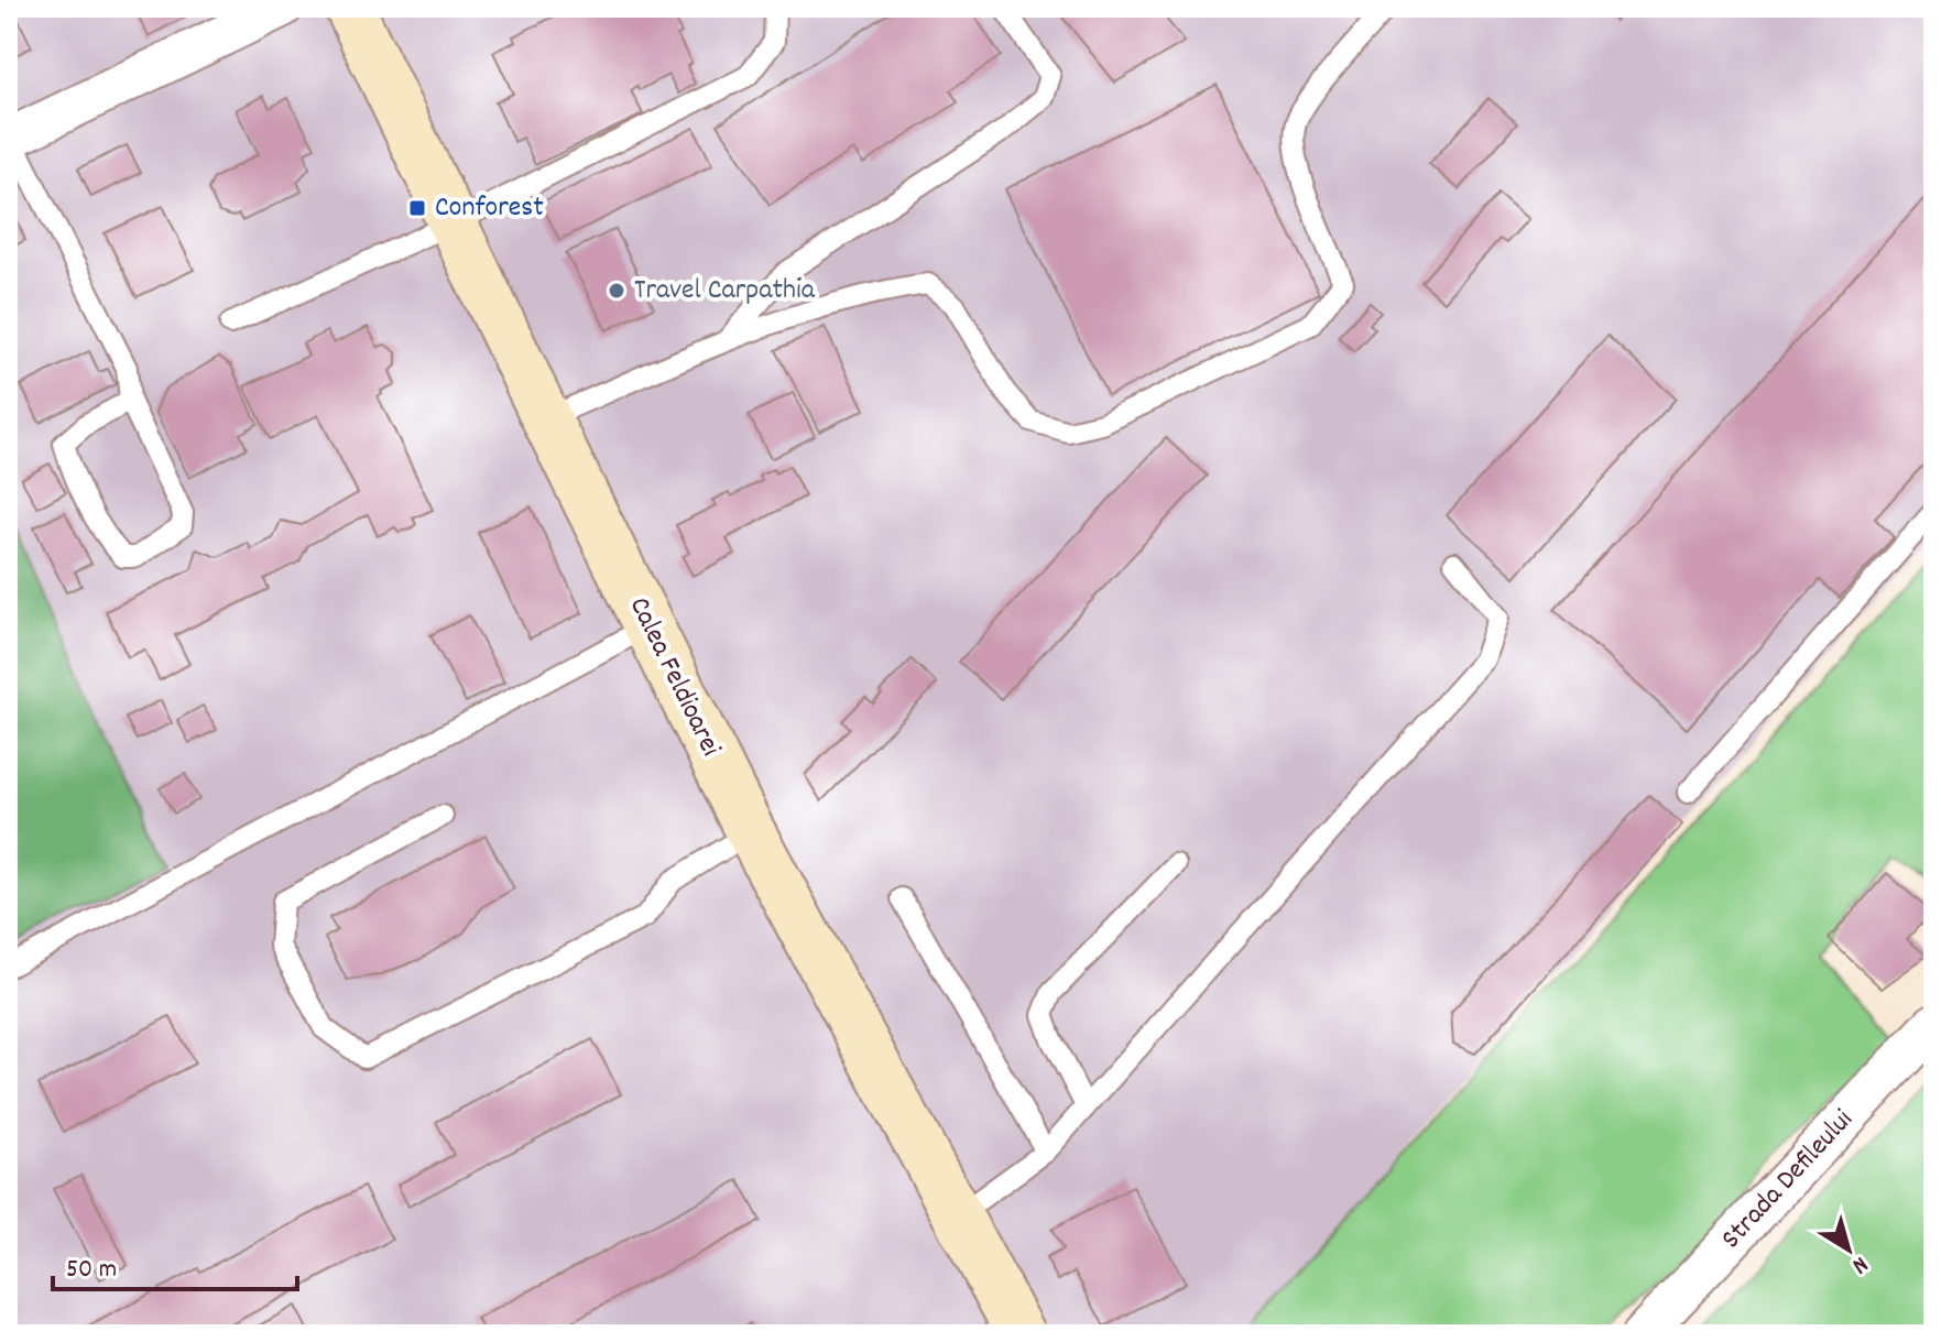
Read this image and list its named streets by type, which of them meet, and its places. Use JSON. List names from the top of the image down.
{
  "streets": {
    "main road": ["Calea Feldioarei"],
    "street": ["Strada Defileului"]
  },
  "places": {
    "transit": ["Conforest"],
    "other": ["Travel Carpathia"]
  },
  "scale_bar": "50 m",
  "north": "bottom right"
}
